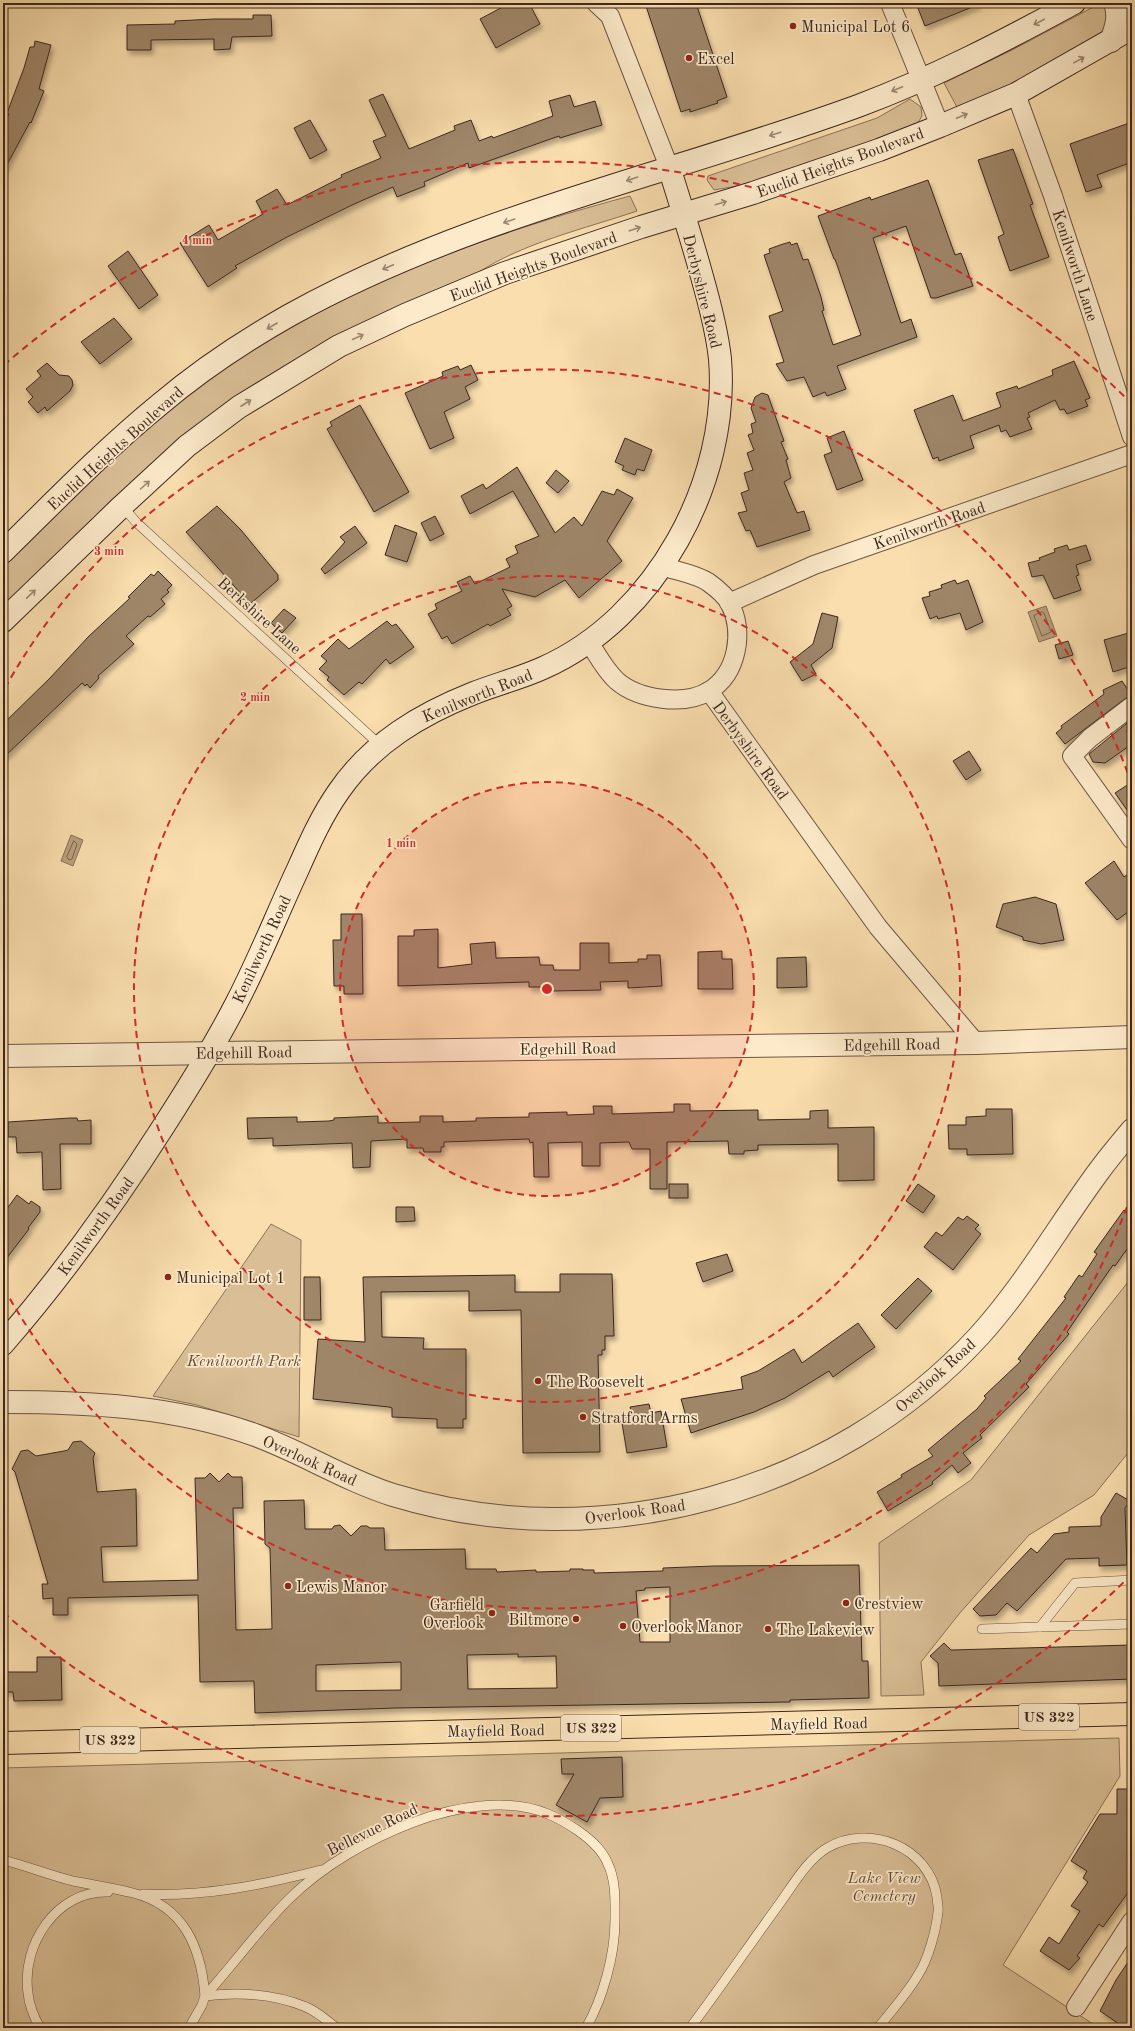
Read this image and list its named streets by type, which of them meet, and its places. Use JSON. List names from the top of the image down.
{
  "streets": {
    "main road": [
      "Euclid Heights Boulevard",
      "Derbyshire Road",
      "Kenilworth Road",
      "Edgehill Road",
      "Overlook Road",
      "US 322",
      "Mayfield Road"
    ],
    "street": ["Kenilworth Lane"],
    "lane": ["Berkshire Lane", "Bellevue Road"]
  },
  "crossings": [
    ["Euclid Heights Boulevard", "Kenilworth Lane"],
    ["Euclid Heights Boulevard", "Derbyshire Road"],
    ["Euclid Heights Boulevard", "Berkshire Lane"],
    ["Derbyshire Road", "Kenilworth Road"],
    ["Derbyshire Road", "Edgehill Road"],
    ["Kenilworth Road", "Berkshire Lane"],
    ["Kenilworth Road", "Edgehill Road"]
  ],
  "parks": ["Kenilworth Park", "Lake View Cemetery"],
  "places": [
    "Municipal Lot 6",
    "Excel",
    "Municipal Lot 1",
    "The Roosevelt",
    "Stratford Arms",
    "Lewis Manor",
    "Crestview",
    "Garfield Overlook",
    "Biltmore",
    "Overlook Manor",
    "The Lakeview"
  ],
  "rings": [
    "4 min",
    "3 min",
    "2 min",
    "1 min"
  ]
}
